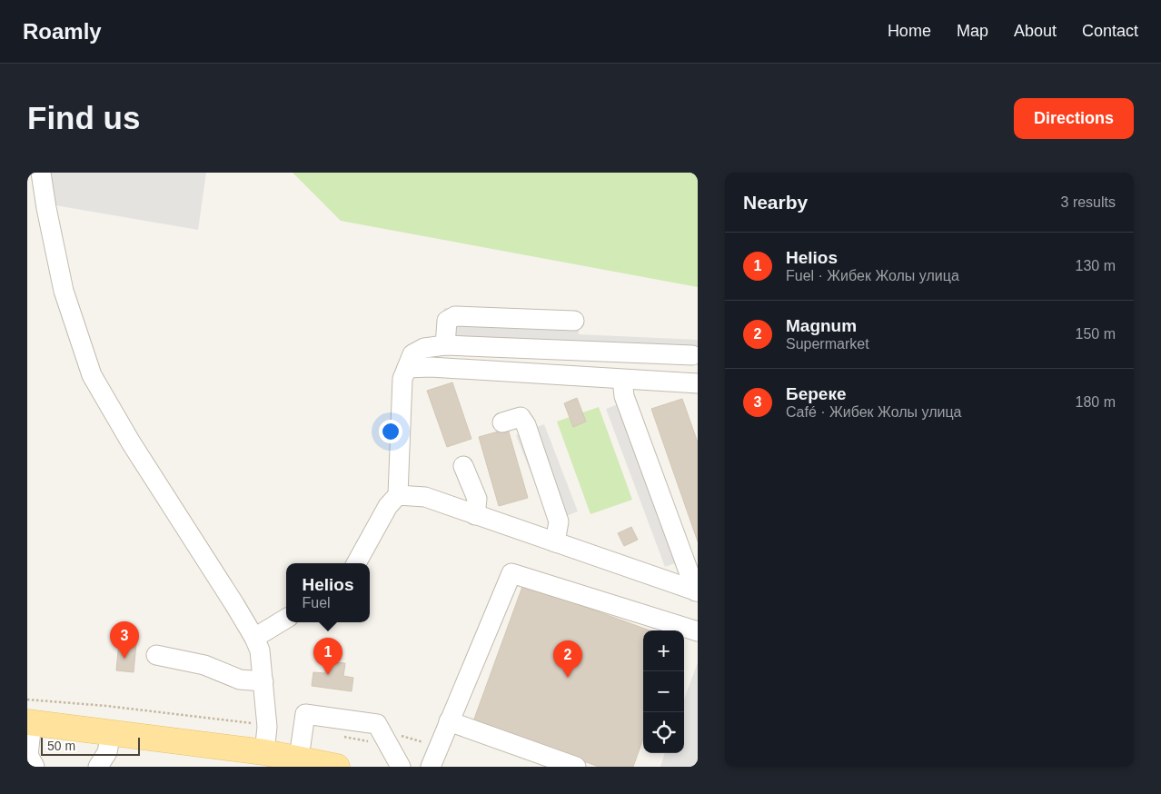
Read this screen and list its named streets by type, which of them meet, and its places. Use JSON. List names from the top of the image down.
{
  "scale_bar": "50 m",
  "page": {
    "header": "Roamly",
    "nav": [
      "Home",
      "Map",
      "About",
      "Contact"
    ],
    "buttons": "Directions",
    "title": "Find us",
    "heading": ["Nearby", "3 results"],
    "list": [
      {
        "mark": "1",
        "name": "Helios",
        "note": "Fuel · Жибек Жолы улица",
        "value": "130 m"
      },
      {
        "mark": "2",
        "name": "Magnum",
        "note": "Supermarket",
        "value": "150 m"
      },
      {
        "mark": "3",
        "name": "Береке",
        "note": "Café · Жибек Жолы улица",
        "value": "180 m"
      }
    ],
    "popup": ["Helios", "Fuel"],
    "pins": ["3", "1", "2"],
    "map_buttons": ["+", "−"],
    "scale": "50 m"
  }
}
